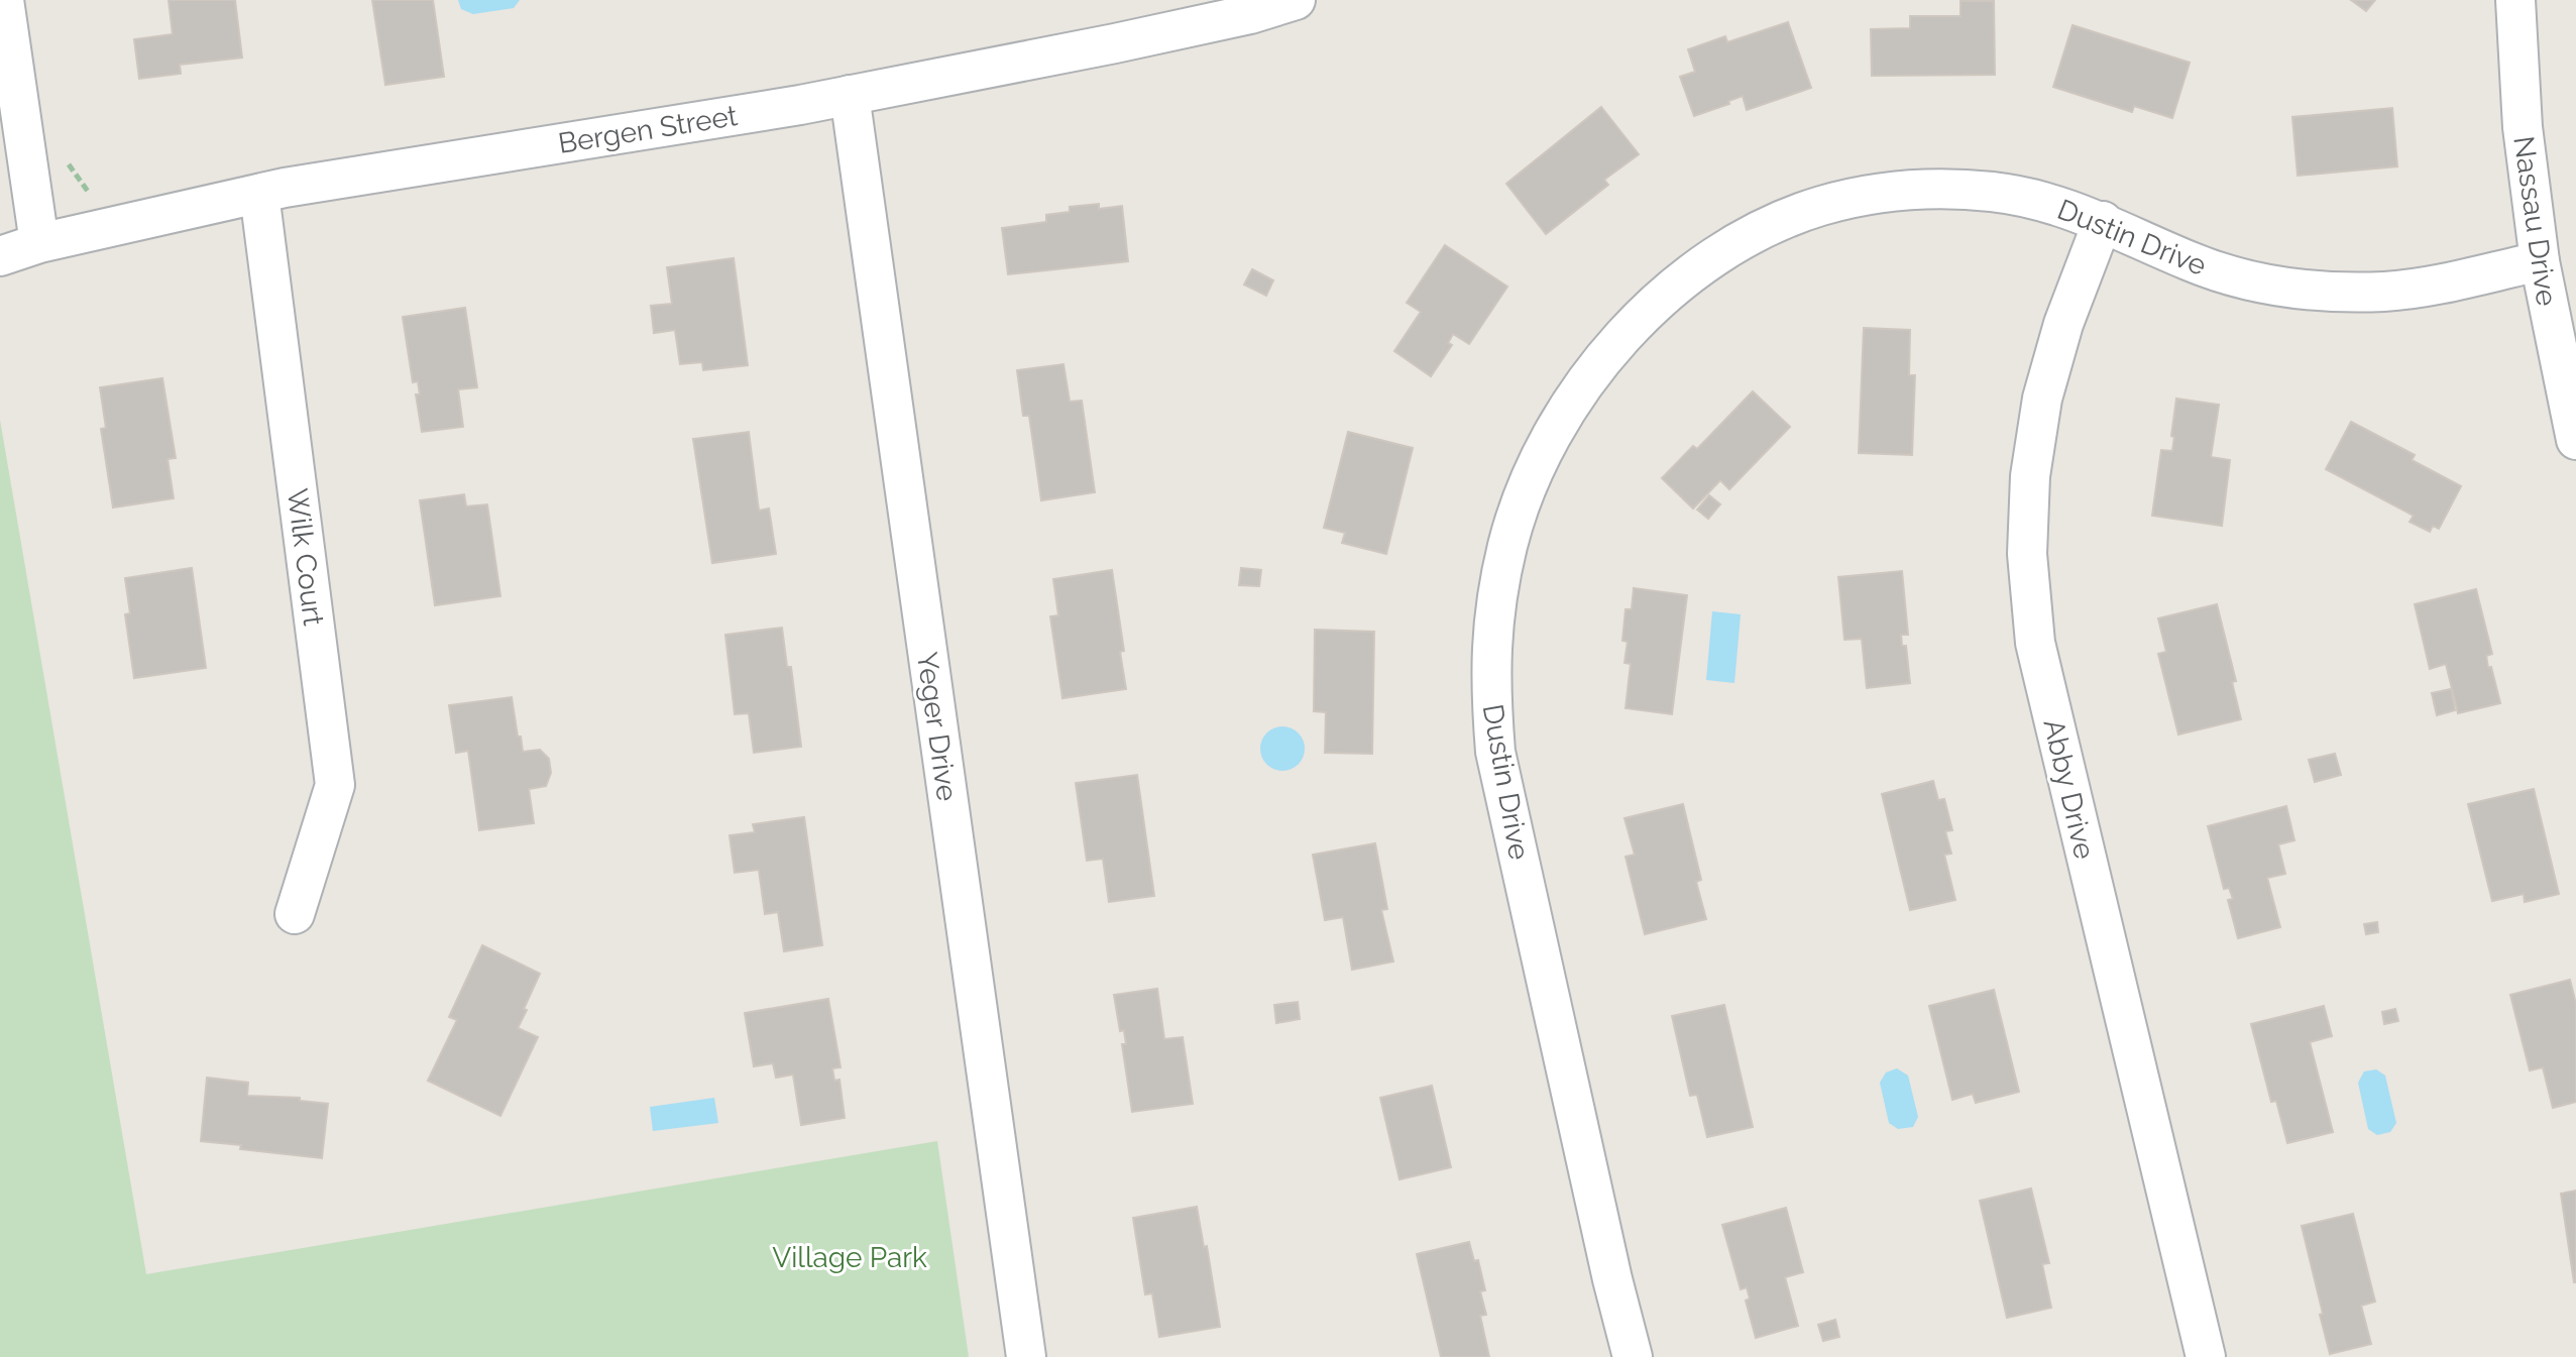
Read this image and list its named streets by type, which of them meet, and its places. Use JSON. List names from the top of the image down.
{
  "streets": {
    "street": [
      "Bergen Street",
      "Nassau Drive",
      "Dustin Drive",
      "Wilk Court",
      "Yeger Drive",
      "Abby Drive"
    ]
  },
  "crossings": [
    ["Bergen Street", "Wilk Court"],
    ["Bergen Street", "Yeger Drive"],
    ["Nassau Drive", "Dustin Drive"],
    ["Dustin Drive", "Abby Drive"]
  ],
  "parks": ["Village Park"]
}
